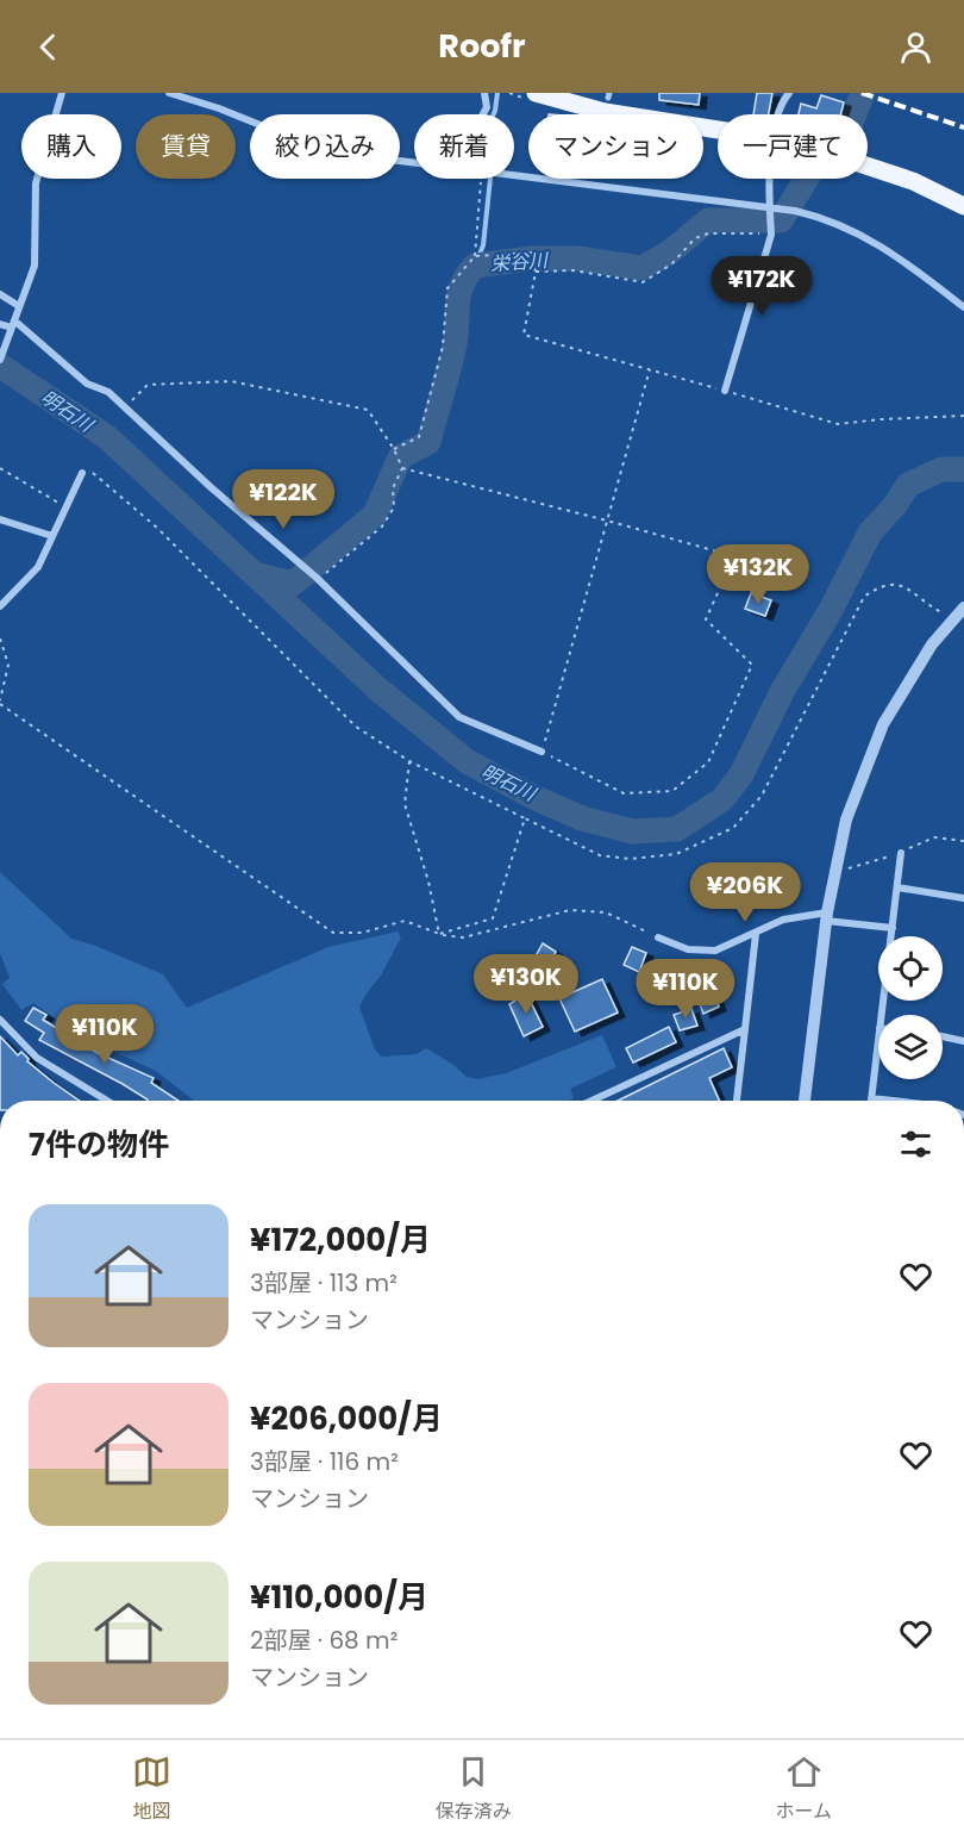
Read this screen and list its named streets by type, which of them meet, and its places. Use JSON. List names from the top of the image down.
{
  "water": ["栄谷川", "明石川"],
  "page": {
    "header": "Roofr",
    "chip": [
      "購入",
      "賃貸",
      "絞り込み",
      "新着",
      "マンション",
      "一戸建て"
    ],
    "price": [
      "¥172K",
      "¥122K",
      "¥132K",
      "¥206K",
      "¥130K",
      "¥110K",
      "¥110K"
    ],
    "heading": "7件の物件",
    "list": [
      {
        "name": "¥172,000/月",
        "note": "3部屋 · 113 m² · マンション"
      },
      {
        "name": "¥206,000/月",
        "note": "3部屋 · 116 m² · マンション"
      },
      {
        "name": "¥110,000/月",
        "note": "2部屋 · 68 m² · マンション"
      }
    ],
    "tabs": ["地図", "保存済み", "ホーム"]
  }
}
